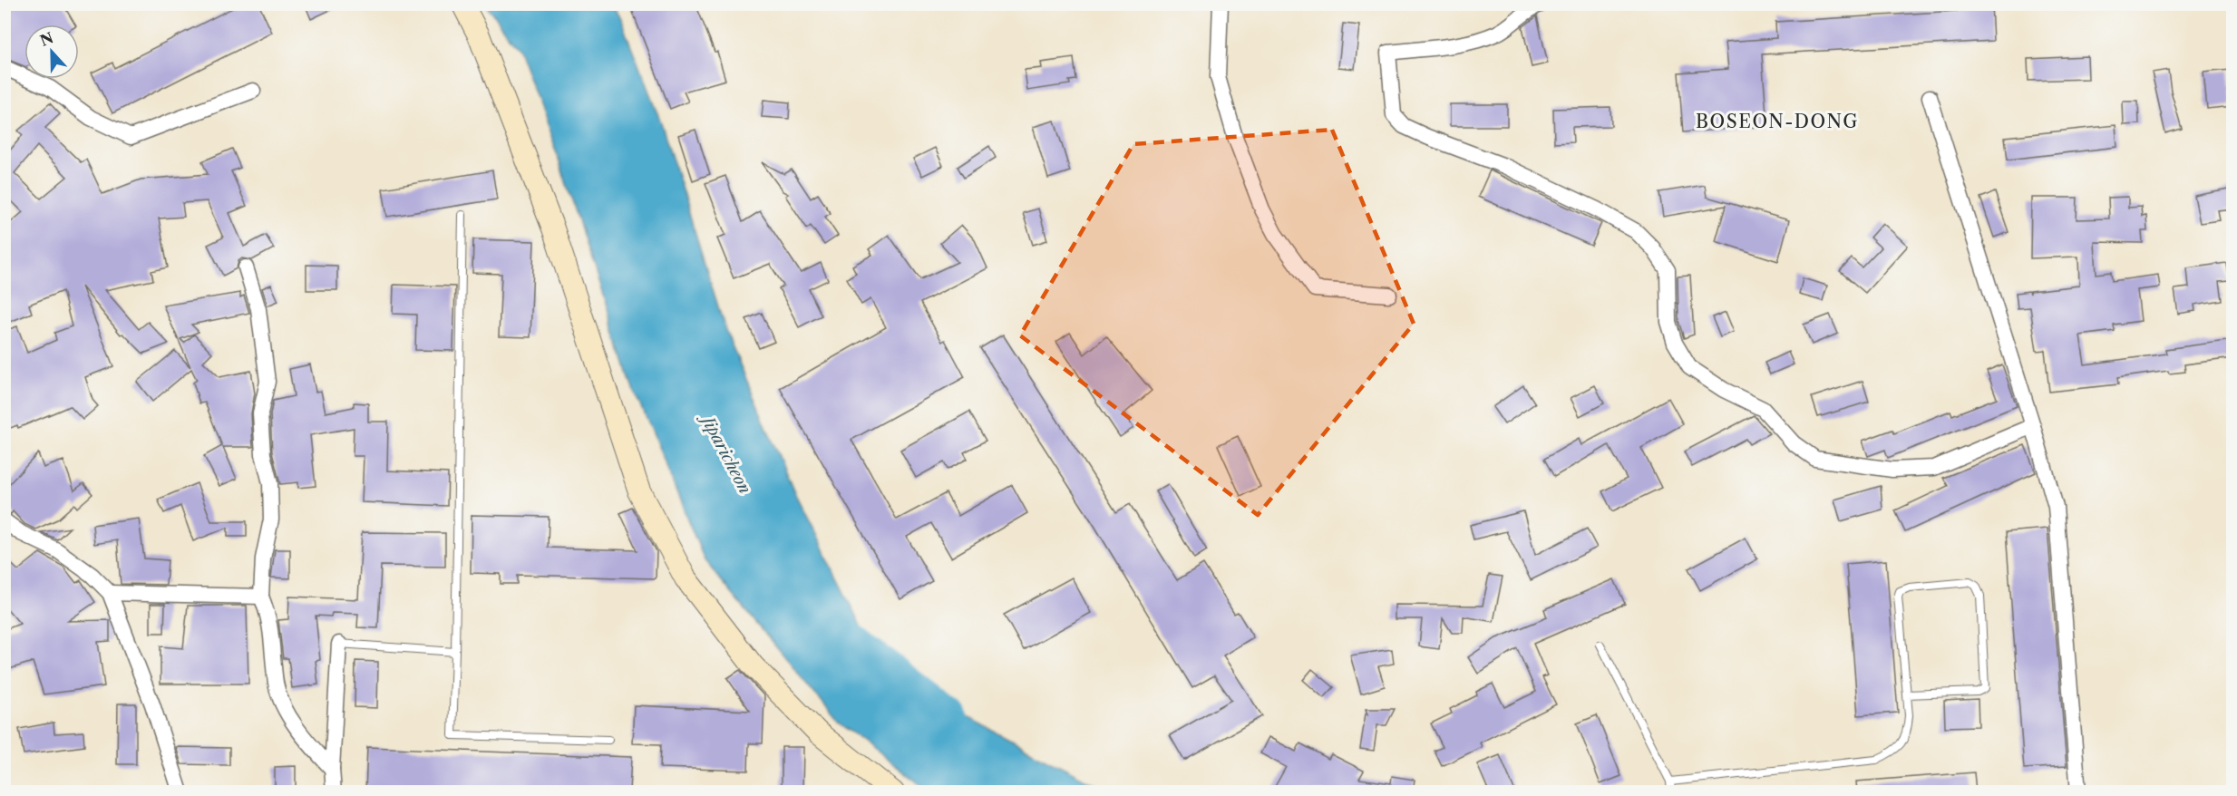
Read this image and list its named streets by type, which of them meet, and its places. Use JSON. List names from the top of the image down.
{
  "districts": ["BOSEON-DONG"],
  "water": ["Jiparicheon"],
  "north": "top"
}
